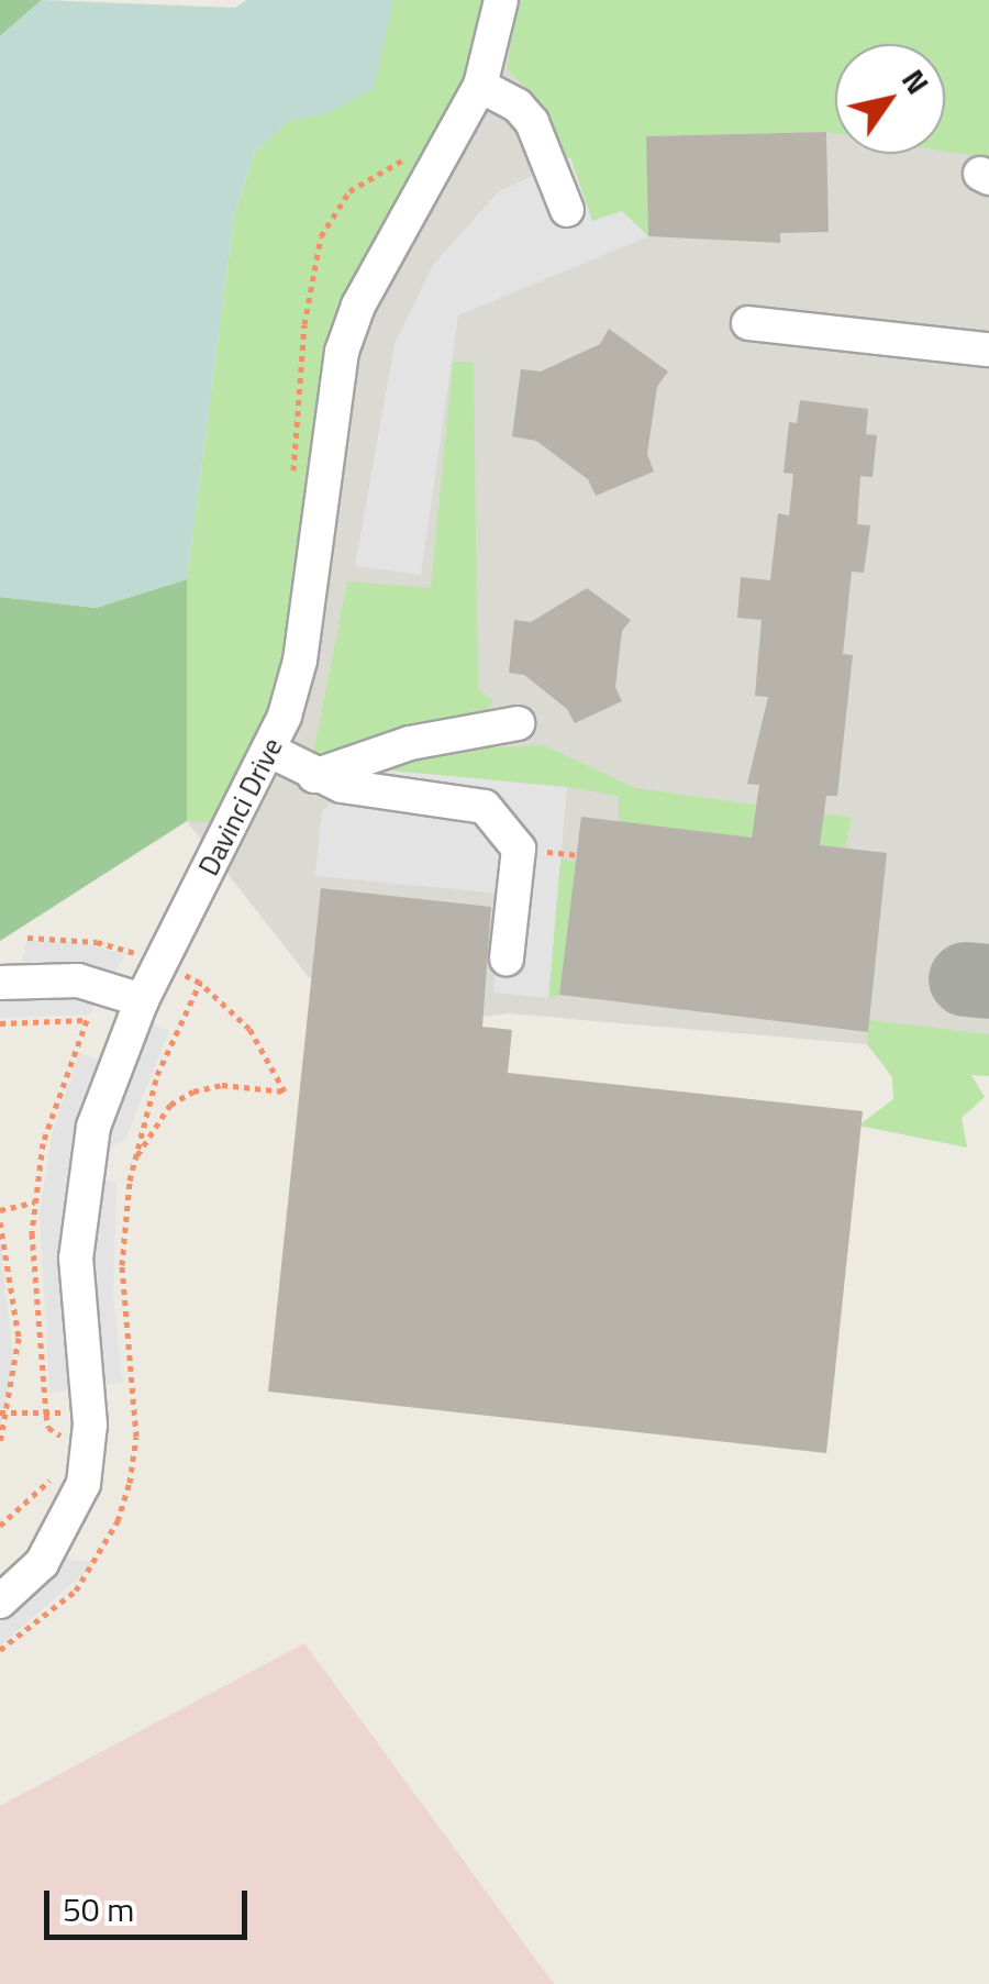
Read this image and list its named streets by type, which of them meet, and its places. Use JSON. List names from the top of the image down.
{
  "streets": {
    "street": ["Davinci Drive"]
  },
  "scale_bar": "50 m",
  "north": "top right"
}
